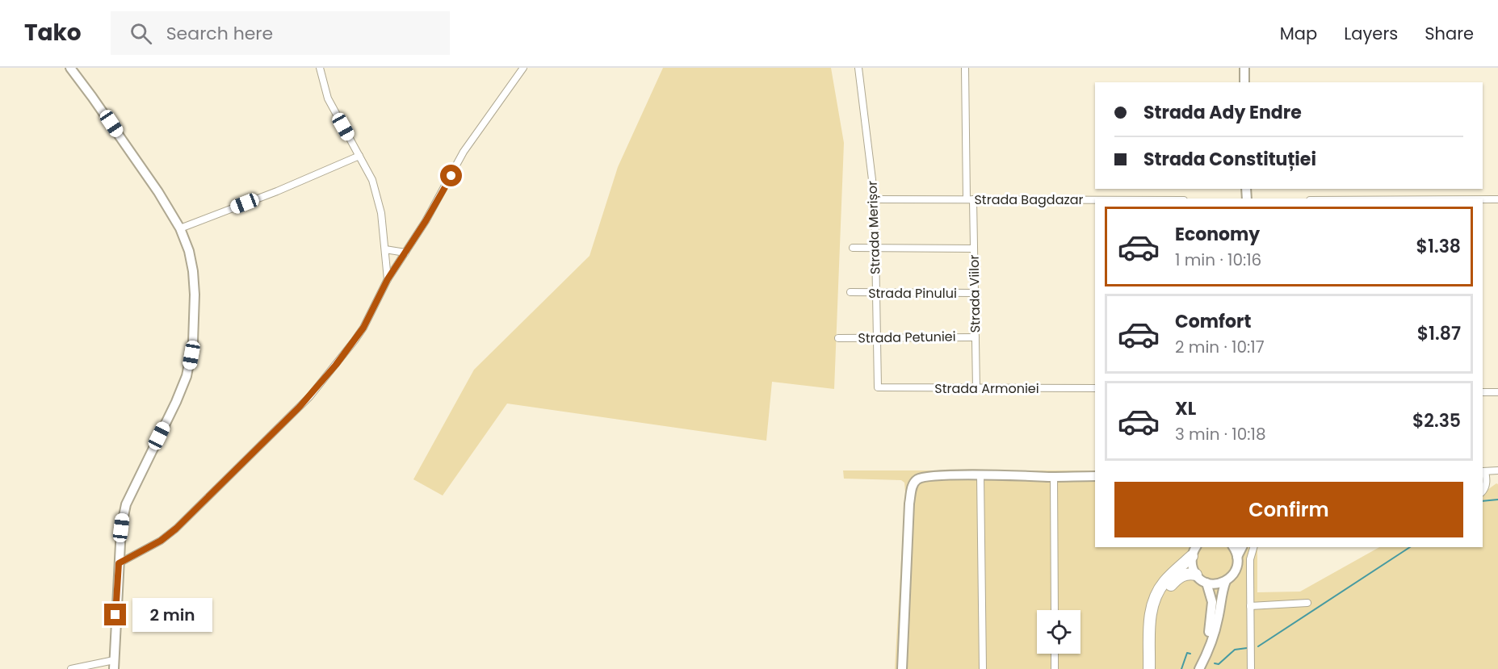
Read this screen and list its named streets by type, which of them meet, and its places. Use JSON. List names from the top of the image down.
{
  "streets": {
    "street": [
      "Strada Bagdazar",
      "Strada Merișor",
      "Strada Pinului",
      "Strada Viilor",
      "Strada Petuniei",
      "Strada Armoniei"
    ]
  },
  "crossings": [
    ["Strada Bagdazar", "Strada Merișor"],
    ["Strada Bagdazar", "Strada Viilor"],
    ["Strada Merișor", "Strada Pinului"],
    ["Strada Merișor", "Strada Petuniei"],
    ["Strada Merișor", "Strada Armoniei"],
    ["Strada Pinului", "Strada Viilor"],
    ["Strada Viilor", "Strada Petuniei"],
    ["Strada Viilor", "Strada Armoniei"]
  ],
  "page": {
    "header": "Tako",
    "search": "Search here",
    "nav": ["Map", "Layers", "Share"],
    "banner": ["Strada Ady Endre", "Strada Constituției"],
    "list": [
      {
        "name": "Economy",
        "note": "1 min · 10:16",
        "value": "$1.38"
      },
      {
        "name": "Comfort",
        "note": "2 min · 10:17",
        "value": "$1.87"
      },
      {
        "name": "XL",
        "note": "3 min · 10:18",
        "value": "$2.35"
      }
    ],
    "buttons": "Confirm",
    "bubble": "2 min"
  }
}
